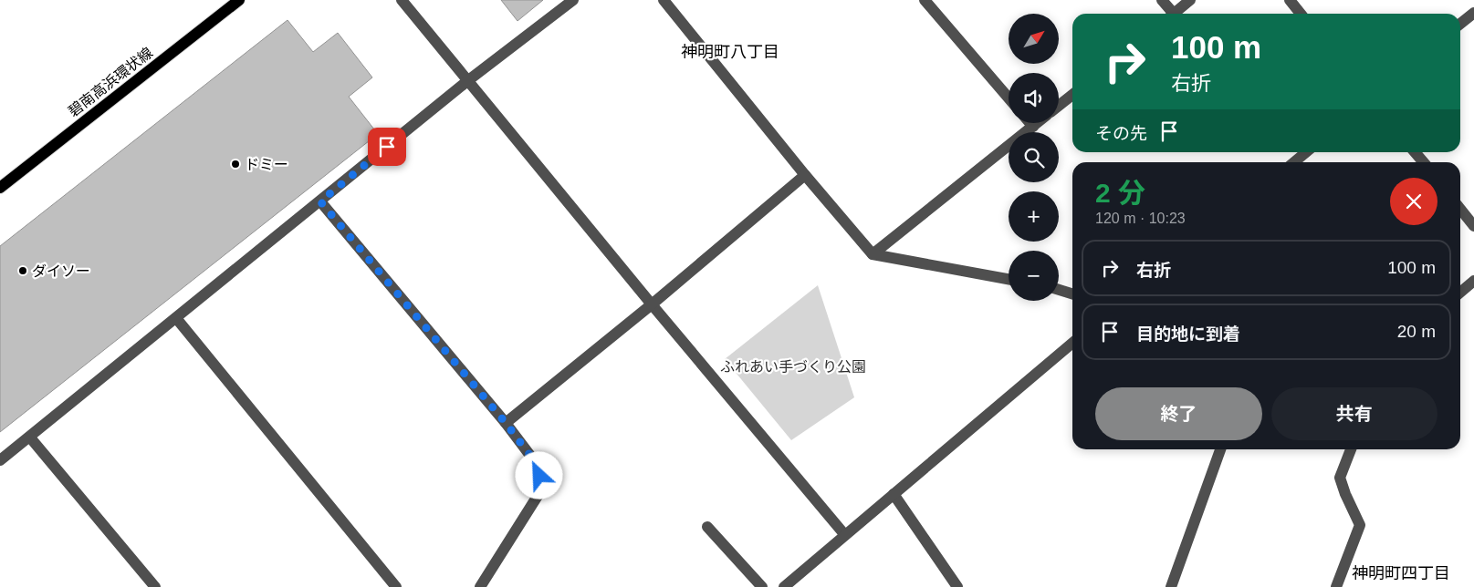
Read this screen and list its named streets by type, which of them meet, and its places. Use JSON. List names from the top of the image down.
{
  "streets": {
    "main road": ["碧南高浜環状線"]
  },
  "districts": ["神明町八丁目", "神明町四丁目"],
  "parks": ["ふれあい手づくり公園"],
  "places": ["ドミー", "ダイソー"],
  "north": "top right",
  "page": {
    "map_buttons": ["+", "−"],
    "turn": ["100 m", "右折"],
    "then": "その先",
    "heading": ["2 分", "120 m · 10:23"],
    "list": [
      {
        "name": "右折",
        "value": "100 m"
      },
      {
        "name": "目的地に到着",
        "value": "20 m"
      }
    ],
    "buttons": ["終了", "共有"]
  }
}
